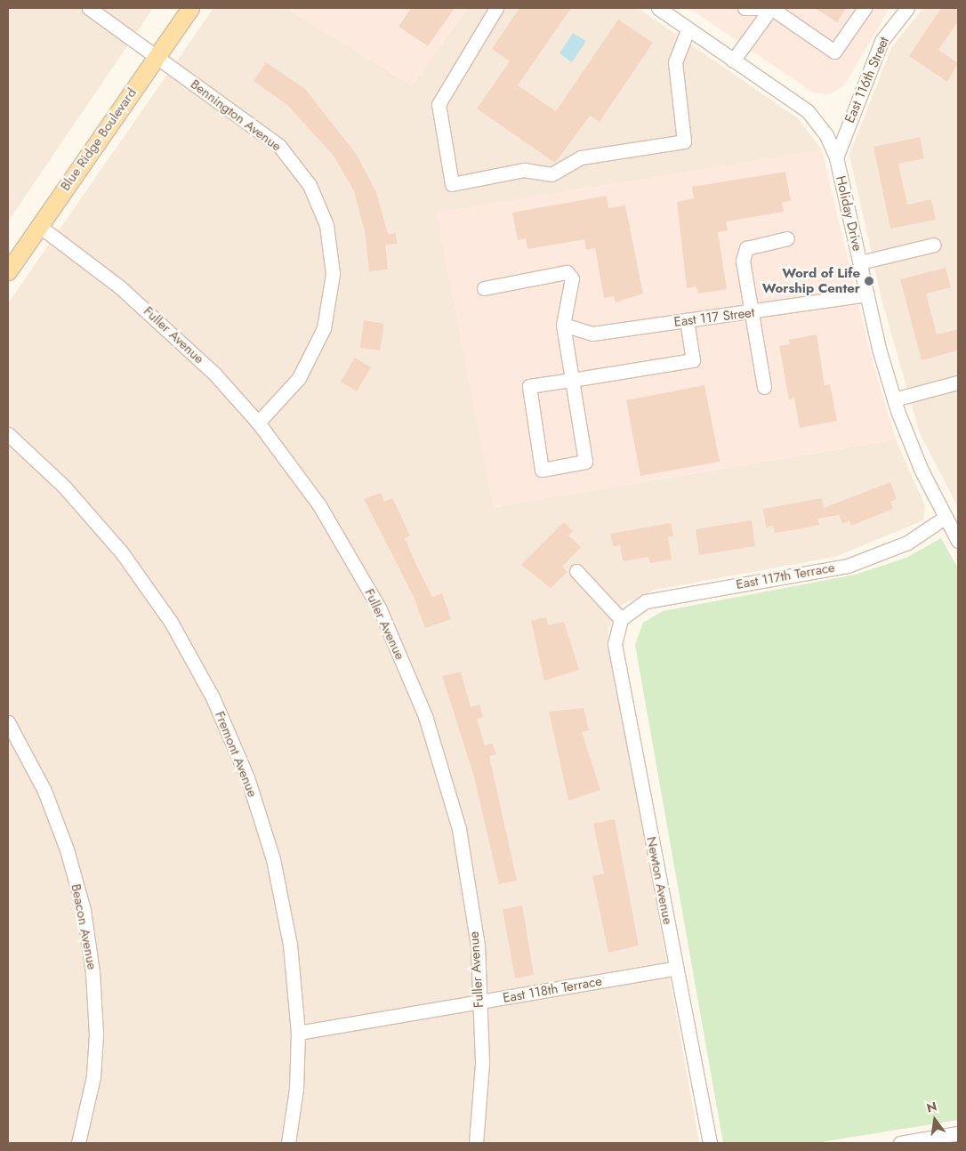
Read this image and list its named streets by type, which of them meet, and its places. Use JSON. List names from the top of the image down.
{
  "streets": {
    "main road": ["Blue Ridge Boulevard"],
    "street": [
      "East 116th Street",
      "Bennington Avenue",
      "Holiday Drive",
      "East 117 Street",
      "Fuller Avenue",
      "East 117th Terrace",
      "Fremont Avenue",
      "Newton Avenue",
      "Beacon Avenue",
      "East 118th Terrace"
    ]
  },
  "crossings": [
    ["East 116th Street", "Holiday Drive"],
    ["Bennington Avenue", "Blue Ridge Boulevard"],
    ["Bennington Avenue", "Fuller Avenue"],
    ["Blue Ridge Boulevard", "Fuller Avenue"],
    ["Holiday Drive", "East 117 Street"],
    ["Holiday Drive", "East 117th Terrace"],
    ["Fuller Avenue", "East 118th Terrace"],
    ["East 117th Terrace", "Newton Avenue"],
    ["Fremont Avenue", "East 118th Terrace"],
    ["Newton Avenue", "East 118th Terrace"]
  ],
  "places": ["Word of Life Worship Center"],
  "north": "top"
}
